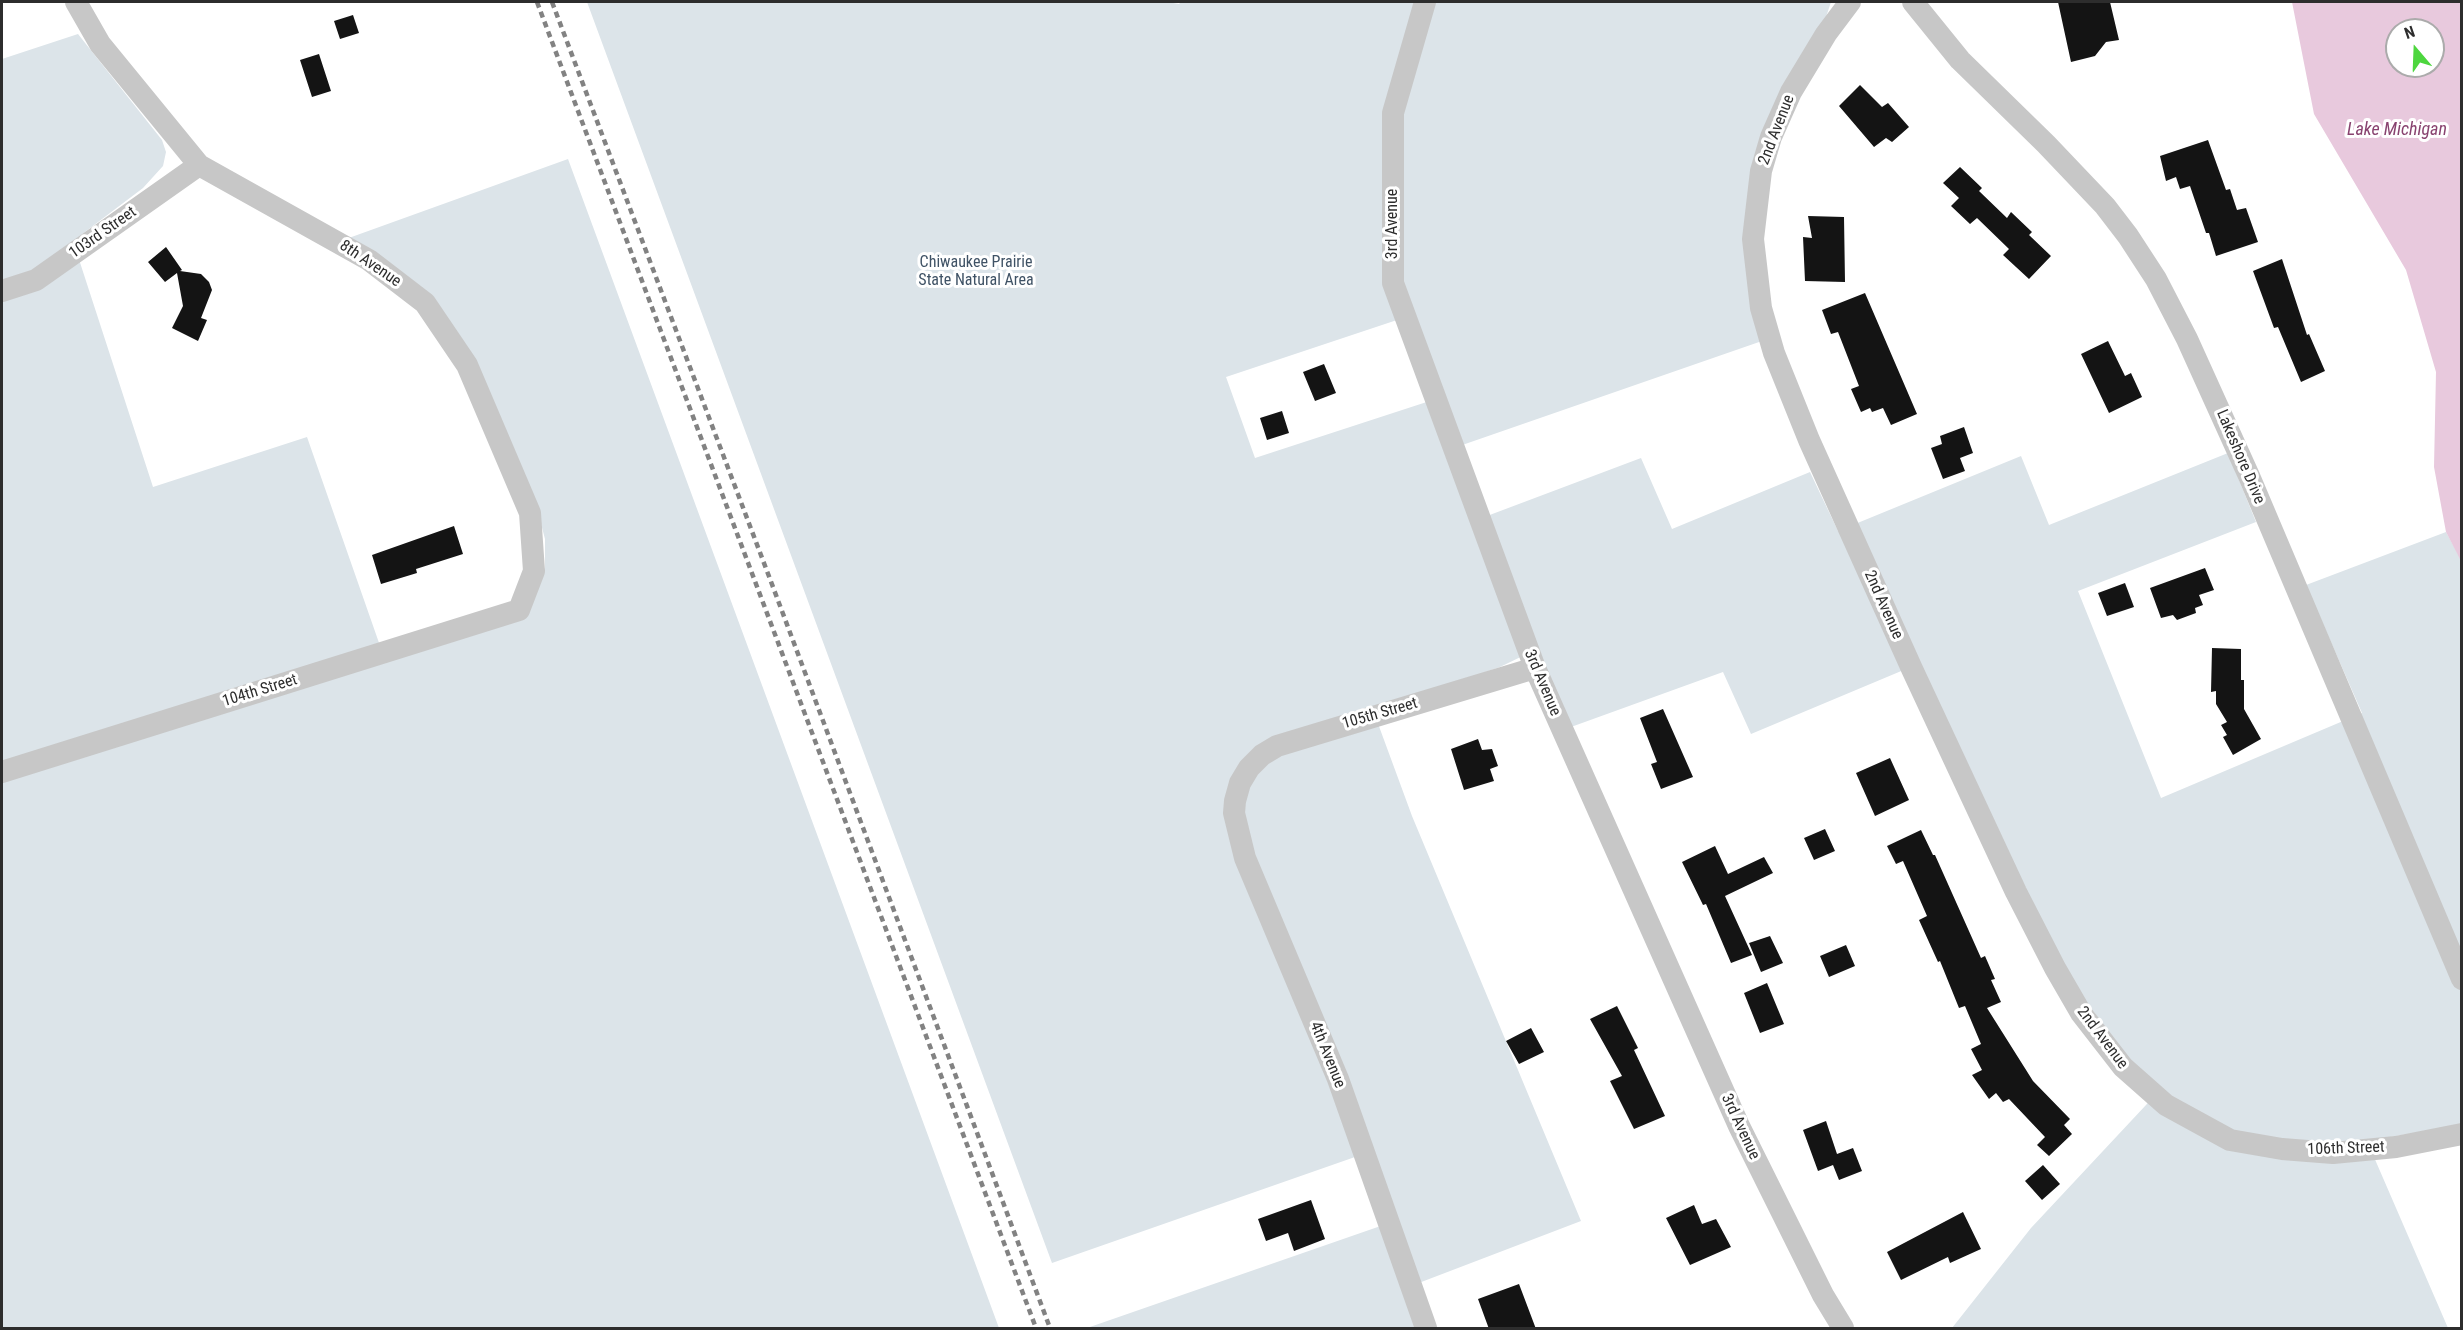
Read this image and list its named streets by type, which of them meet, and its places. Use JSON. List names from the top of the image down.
{
  "streets": {
    "street": [
      "2nd Avenue",
      "3rd Avenue",
      "103rd Street",
      "8th Avenue",
      "Lakeshore Drive",
      "104th Street",
      "105th Street",
      "4th Avenue",
      "106th Street"
    ]
  },
  "crossings": [
    ["2nd Avenue", "106th Street"],
    ["3rd Avenue", "105th Street"],
    ["103rd Street", "8th Avenue"],
    ["8th Avenue", "104th Street"],
    ["105th Street", "4th Avenue"]
  ],
  "water": ["Lake Michigan"],
  "parks": ["Chiwaukee Prairie State Natural Area"],
  "north": "top"
}
